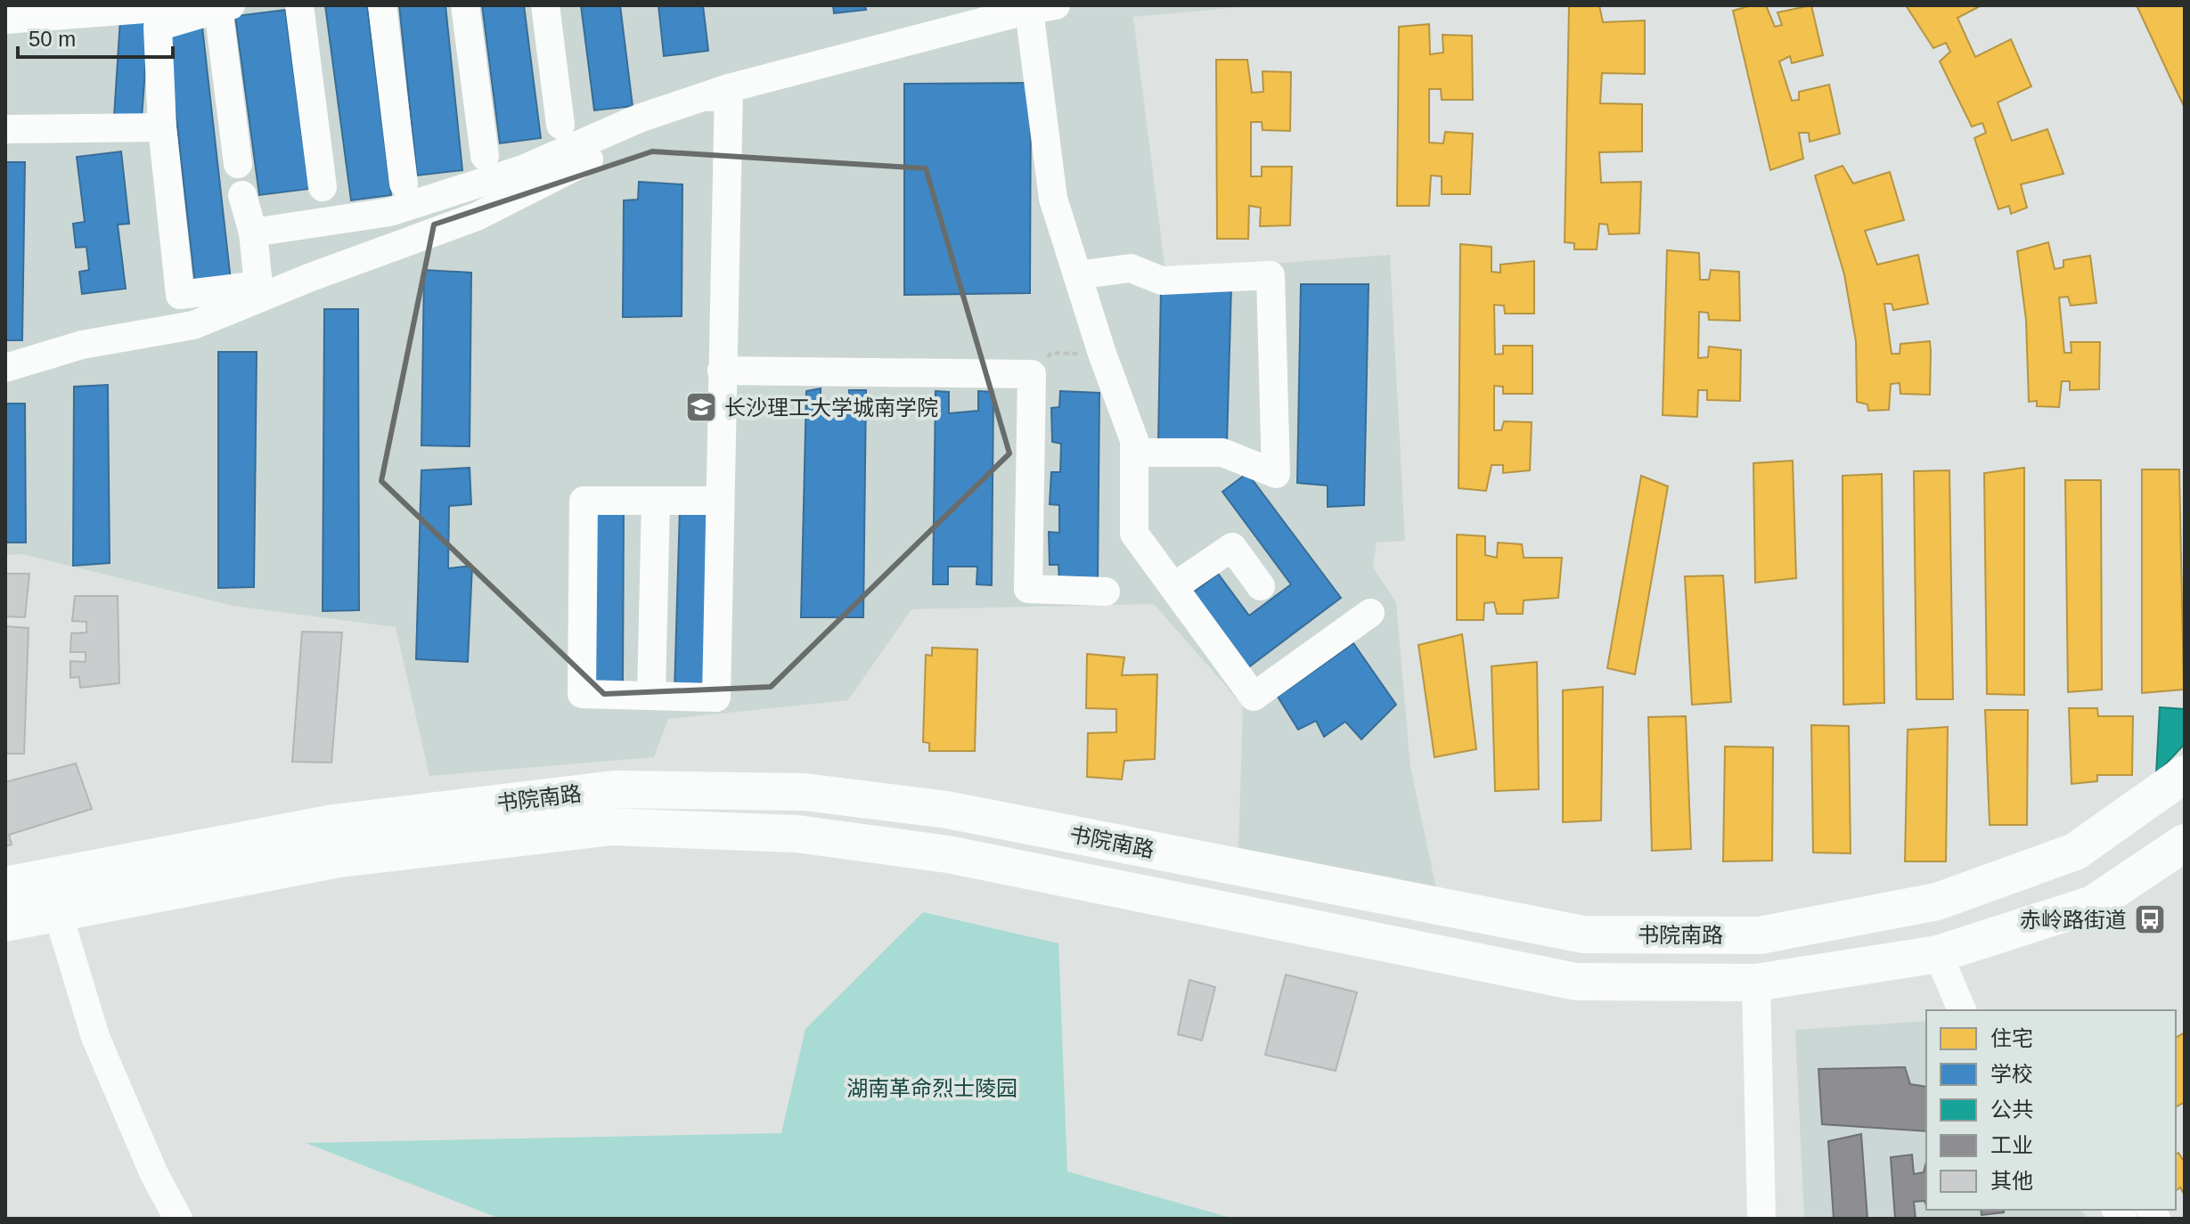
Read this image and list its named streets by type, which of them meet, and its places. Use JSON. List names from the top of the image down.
{
  "streets": {
    "main road": ["书院南路"]
  },
  "parks": ["湖南革命烈士陵园"],
  "places": {
    "school or university": ["长沙理工大学城南学院"],
    "bus stop": ["赤岭路街道"]
  },
  "legend": [
    "住宅",
    "学校",
    "公共",
    "工业",
    "其他"
  ],
  "scale_bar": "50 m"
}
